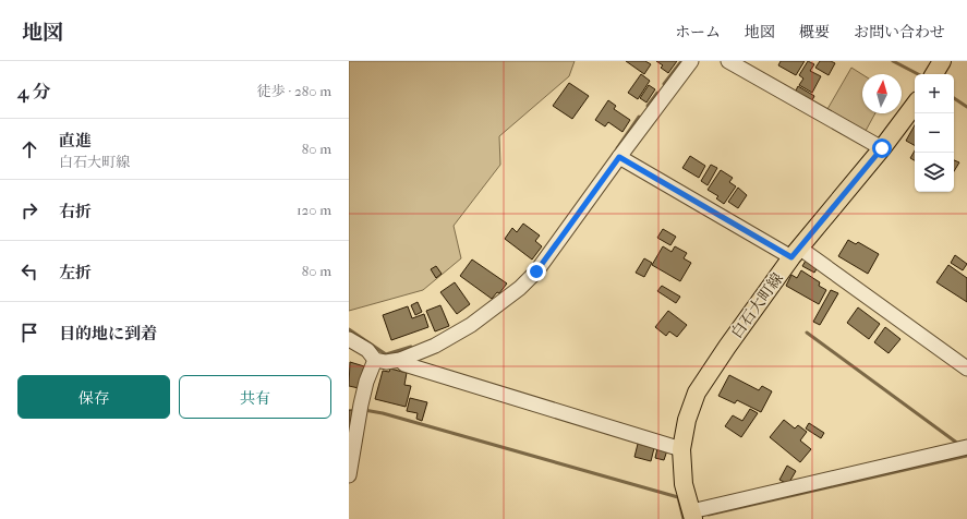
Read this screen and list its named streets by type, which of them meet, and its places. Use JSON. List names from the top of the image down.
{
  "streets": {
    "main road": ["白石大町線"]
  },
  "north": "top",
  "page": {
    "header": "地図",
    "nav": [
      "ホーム",
      "地図",
      "概要",
      "お問い合わせ"
    ],
    "heading": ["4 分", "徒歩 · 280 m"],
    "map_buttons": ["+", "−"],
    "list": [
      ["直進", "白石大町線", "80 m"],
      ["右折", "120 m"],
      ["左折", "80 m"],
      "目的地に到着"
    ],
    "buttons": ["保存", "共有"]
  }
}
